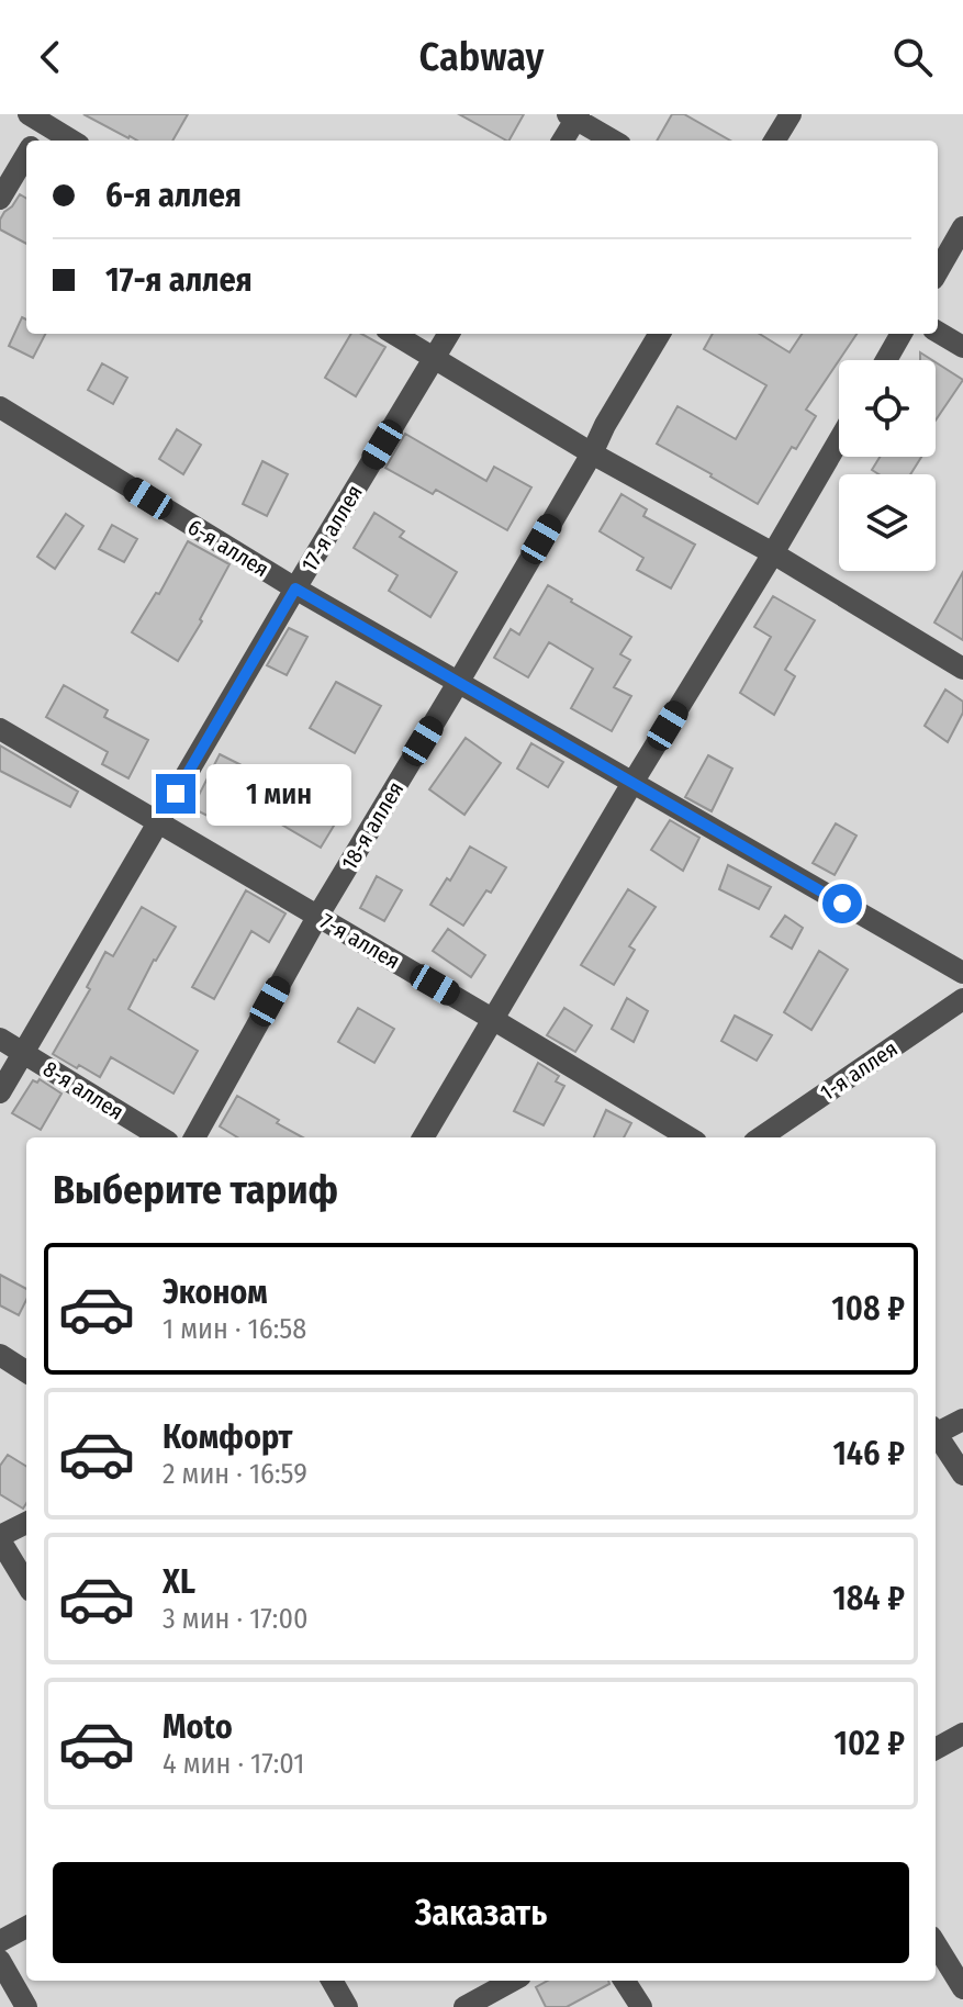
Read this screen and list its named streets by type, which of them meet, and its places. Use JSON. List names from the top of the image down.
{
  "streets": {
    "street": [
      "17-я аллея",
      "6-я аллея",
      "18-я аллея",
      "7-я аллея",
      "1-я аллея",
      "8-я аллея"
    ]
  },
  "crossings": [
    ["17-я аллея", "6-я аллея"],
    ["17-я аллея", "7-я аллея"],
    ["17-я аллея", "8-я аллея"],
    ["6-я аллея", "18-я аллея"],
    ["18-я аллея", "7-я аллея"]
  ],
  "page": {
    "header": "Cabway",
    "banner": ["6-я аллея", "17-я аллея"],
    "bubble": "1 мин",
    "heading": "Выберите тариф",
    "list": [
      {
        "name": "Эконом",
        "note": "1 мин · 16:58",
        "value": "108 ₽"
      },
      {
        "name": "Комфорт",
        "note": "2 мин · 16:59",
        "value": "146 ₽"
      },
      {
        "name": "XL",
        "note": "3 мин · 17:00",
        "value": "184 ₽"
      },
      {
        "name": "Moto",
        "note": "4 мин · 17:01",
        "value": "102 ₽"
      }
    ],
    "buttons": "Заказать"
  }
}
